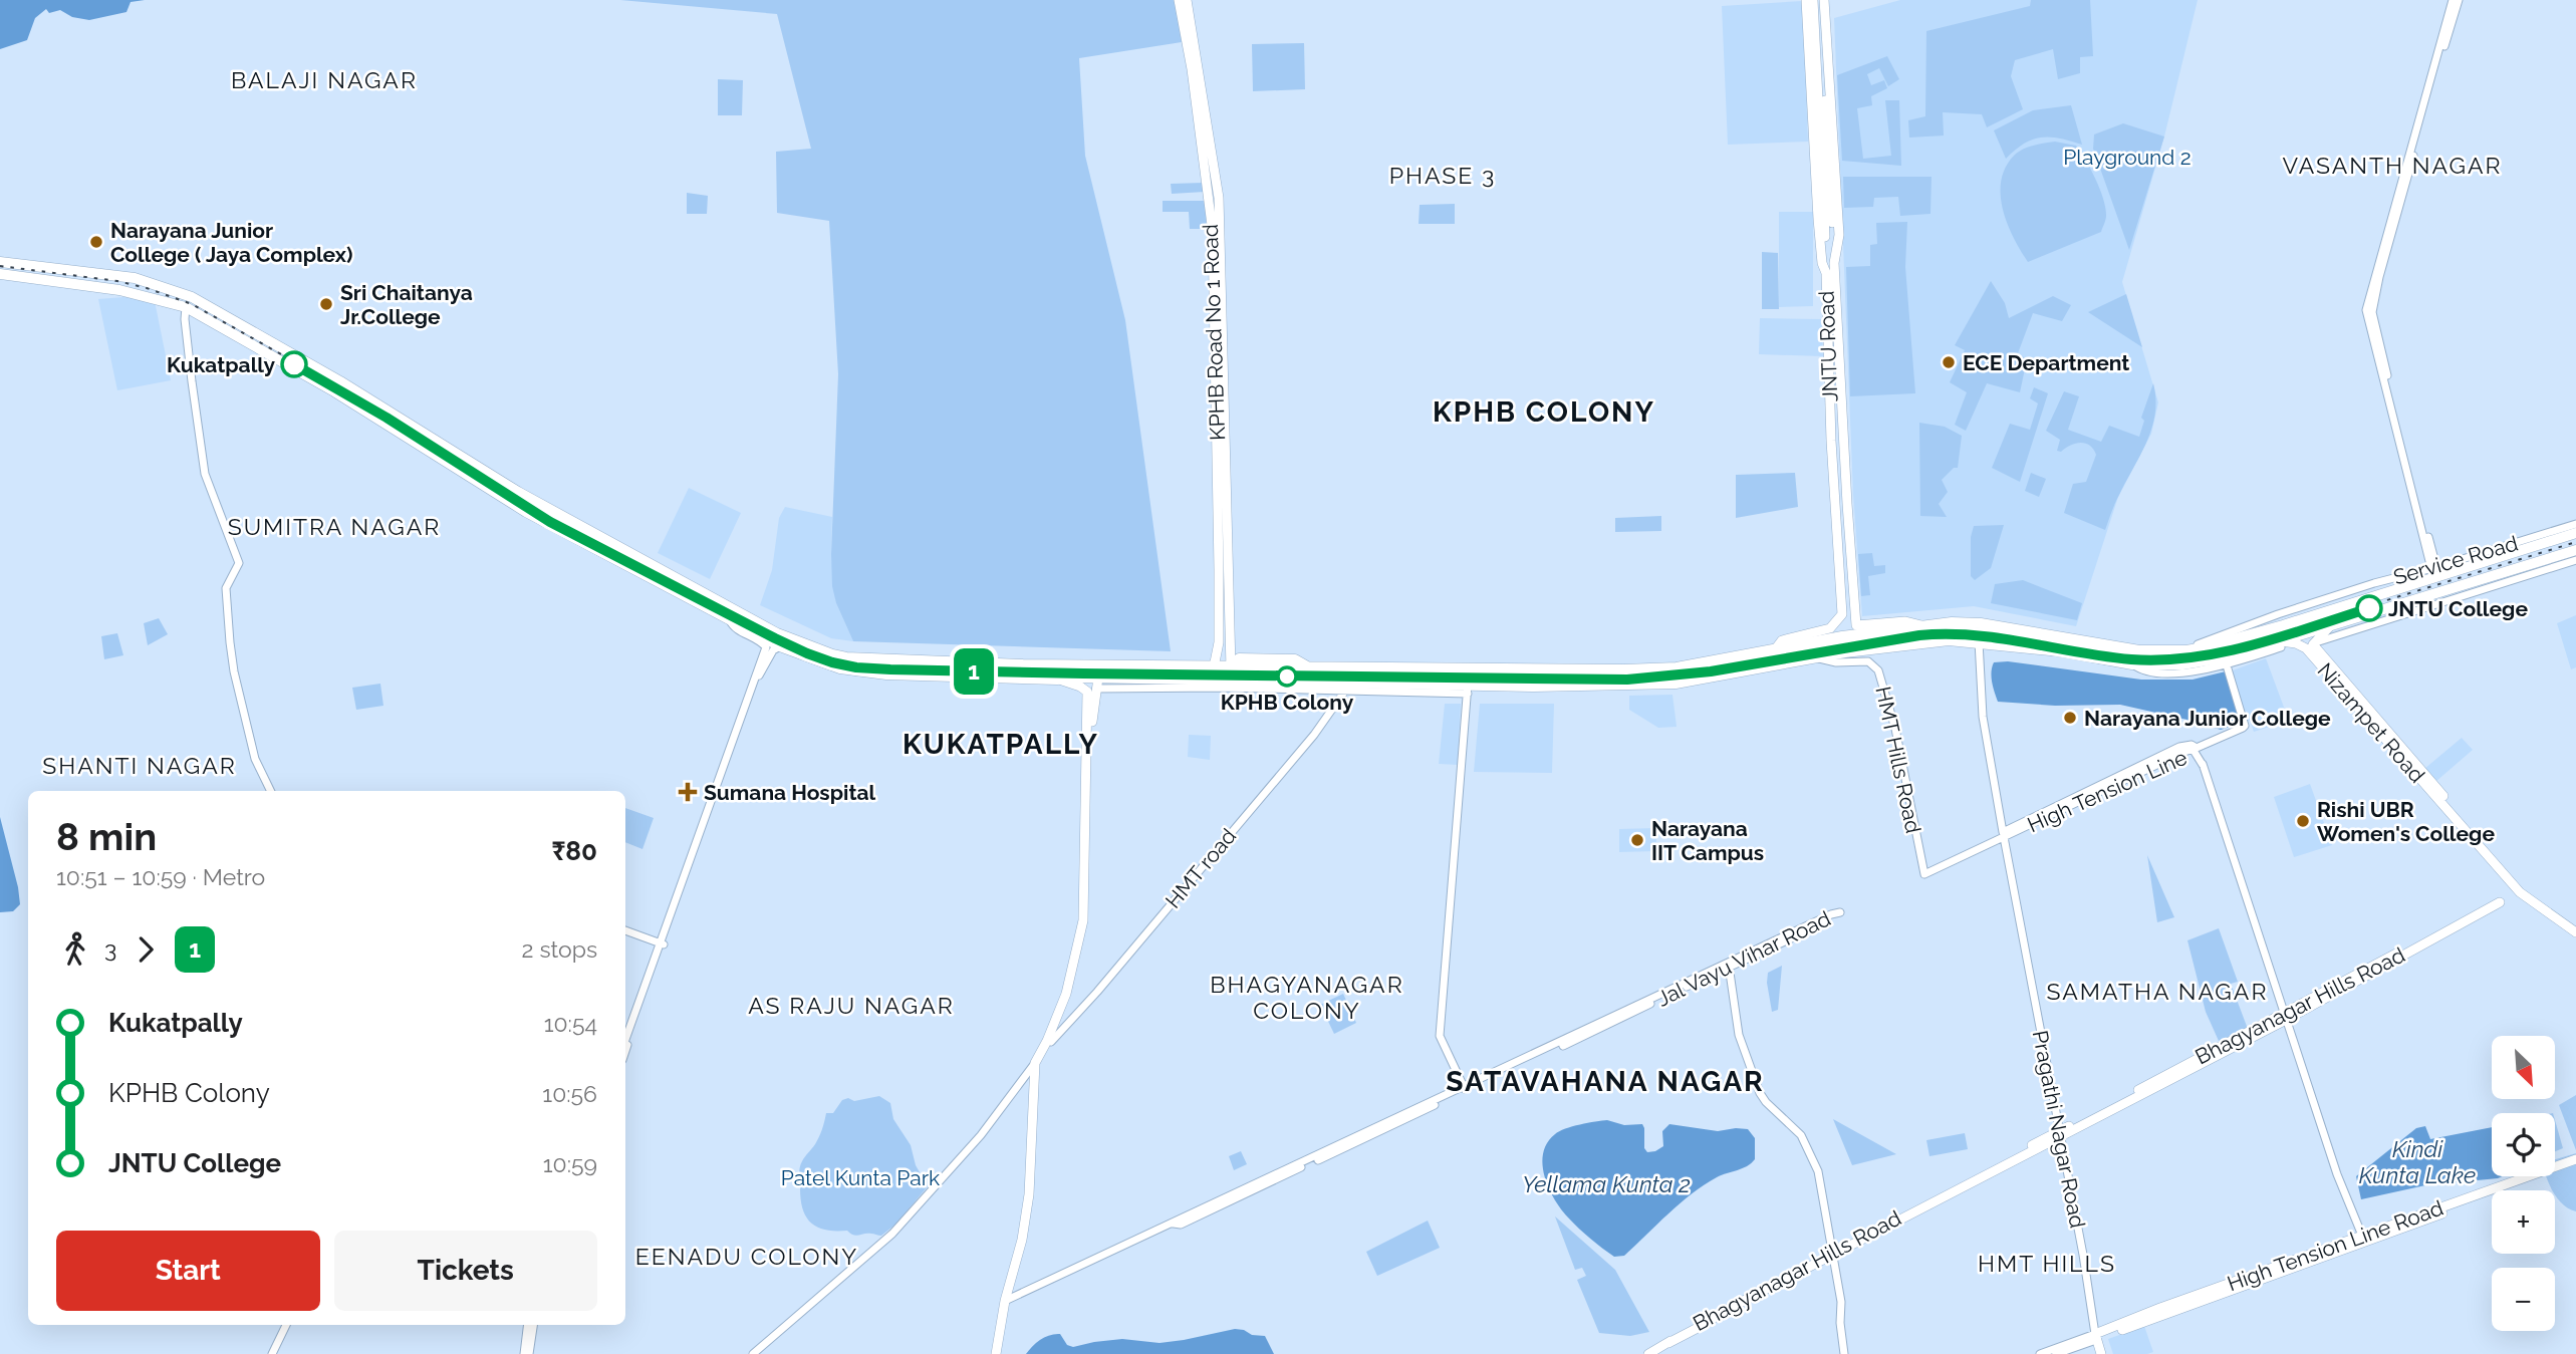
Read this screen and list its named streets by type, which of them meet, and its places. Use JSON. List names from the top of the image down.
{
  "streets": {
    "main road": [
      "KPHB Road No 1 Road",
      "JNTU Road",
      "Nizampet Road",
      "Bhagyanagar Hills Road",
      "Pragathi Nagar Road",
      "High Tension Line Road"
    ],
    "street": [
      "Service Road",
      "HMT Hills Road",
      "High Tension Line",
      "HMT road",
      "Jal Vayu Vihar Road"
    ]
  },
  "crossings": [
    ["HMT Hills Road", "High Tension Line"],
    ["HMT Hills Road", "Pragathi Nagar Road"],
    ["High Tension Line", "Pragathi Nagar Road"],
    ["Bhagyanagar Hills Road", "Pragathi Nagar Road"],
    ["Pragathi Nagar Road", "High Tension Line Road"]
  ],
  "districts": [
    "BALAJI NAGAR",
    "VASANTH NAGAR",
    "PHASE 3",
    "KPHB COLONY",
    "SUMITRA NAGAR",
    "KUKATPALLY",
    "SHANTI NAGAR",
    "BHAGYANAGAR COLONY",
    "SAMATHA NAGAR",
    "AS RAJU NAGAR",
    "SATAVAHANA NAGAR",
    "EENADU COLONY",
    "HMT HILLS"
  ],
  "water": ["Kindi Kunta Lake", "Yellama Kunta 2"],
  "parks": ["Playground 2", "Patel Kunta Park"],
  "places": {
    "other": [
      "Narayana Junior College ( Jaya Complex)",
      "Sri Chaitanya Jr.College",
      "ECE Department",
      "Kukatpally",
      "JNTU College",
      "KPHB Colony",
      "Narayana Junior College",
      "Rishi UBR Women's College",
      "Narayana IIT Campus"
    ],
    "health": ["Sumana Hospital"]
  },
  "lines": ["metro line 1"],
  "north": "bottom right",
  "page": {
    "on_map": "1",
    "heading": ["8 min", "10:51 – 10:59 · Metro", "₹80"],
    "legs": ["3", "1", "2 stops"],
    "list": [
      {
        "name": "Kukatpally",
        "value": "10:54"
      },
      {
        "name": "KPHB Colony",
        "value": "10:56"
      },
      {
        "name": "JNTU College",
        "value": "10:59"
      }
    ],
    "map_buttons": ["+", "−"],
    "buttons": ["Start", "Tickets"]
  }
}
